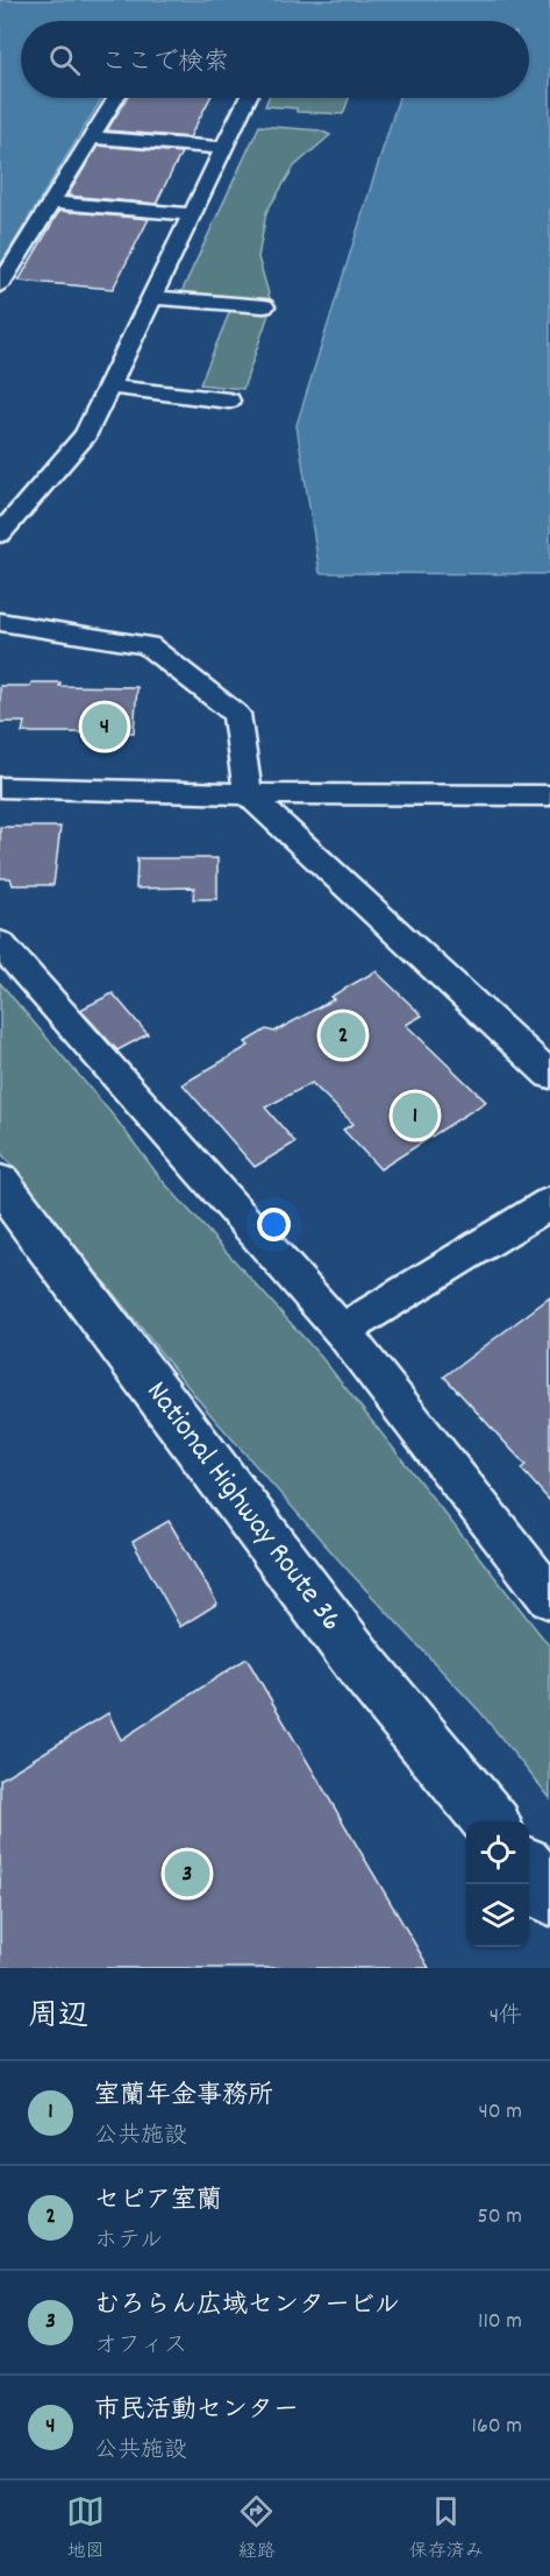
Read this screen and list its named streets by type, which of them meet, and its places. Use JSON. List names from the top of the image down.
{
  "streets": {
    "highway": ["National Highway Route 36"]
  },
  "page": {
    "search": "ここで検索",
    "pins": [
      "4",
      "2",
      "1",
      "3"
    ],
    "heading": ["周辺", "4件"],
    "list": [
      {
        "mark": "1",
        "name": "室蘭年金事務所",
        "note": "公共施設",
        "value": "40 m"
      },
      {
        "mark": "2",
        "name": "セピア室蘭",
        "note": "ホテル",
        "value": "50 m"
      },
      {
        "mark": "3",
        "name": "むろらん広域センタービル",
        "note": "オフィス",
        "value": "110 m"
      },
      {
        "mark": "4",
        "name": "市民活動センター",
        "note": "公共施設",
        "value": "160 m"
      }
    ],
    "nav": ["地図", "経路", "保存済み"]
  }
}
